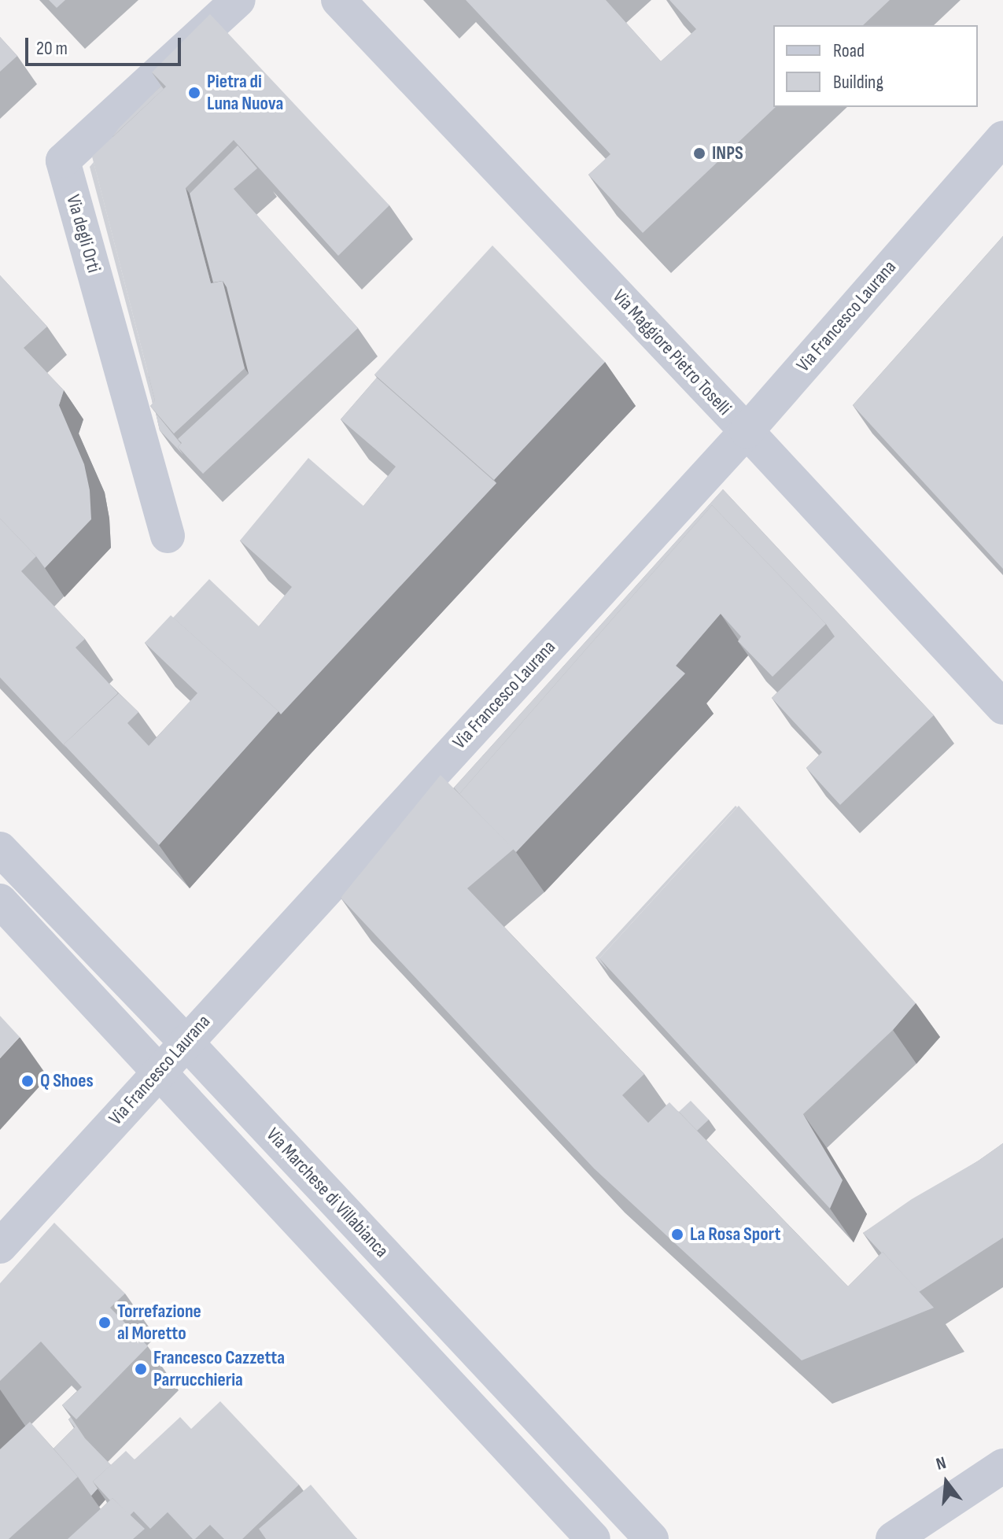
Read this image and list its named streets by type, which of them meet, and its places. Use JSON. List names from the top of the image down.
{
  "streets": {
    "street": [
      "Via degli Orti",
      "Via Francesco Laurana",
      "Via Maggiore Pietro Toselli",
      "Via Marchese di Villabianca"
    ]
  },
  "crossings": [
    ["Via Francesco Laurana", "Via Maggiore Pietro Toselli"],
    ["Via Francesco Laurana", "Via Marchese di Villabianca"]
  ],
  "places": [
    "Pietra di Luna Nuova",
    "INPS",
    "Q Shoes",
    "La Rosa Sport",
    "Torrefazione al Moretto",
    "Francesco Cazzetta Parrucchieria"
  ],
  "legend": ["Road", "Building"],
  "scale_bar": "20 m",
  "north": "top"
}
